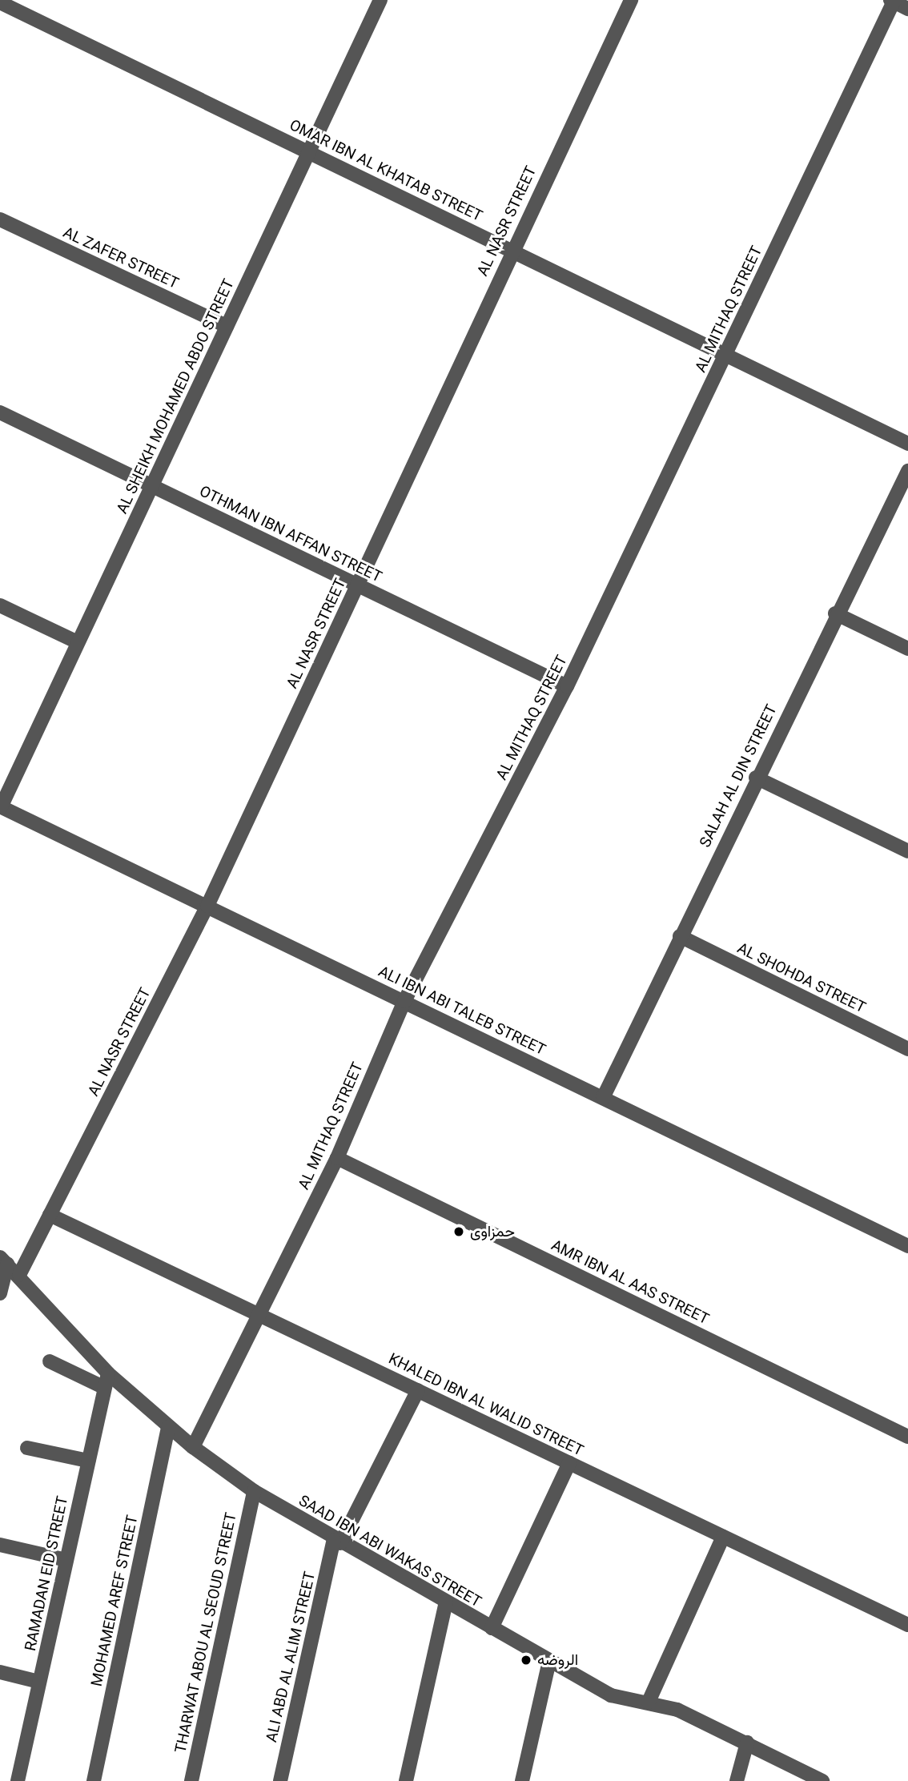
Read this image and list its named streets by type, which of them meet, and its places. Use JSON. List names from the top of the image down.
{
  "streets": {
    "street": [
      "OMAR IBN AL KHATAB STREET",
      "AL NASR STREET",
      "AL ZAFER STREET",
      "AL MITHAQ STREET",
      "AL SHEIKH MOHAMED ABDO STREET",
      "OTHMAN IBN AFFAN STREET",
      "SALAH AL DIN STREET",
      "AL SHOHDA STREET",
      "ALI IBN ABI TALEB STREET",
      "AMR IBN AL AAS STREET",
      "KHALED IBN AL WALID STREET",
      "SAAD IBN ABI WAKAS STREET",
      "RAMADAN EID STREET",
      "MOHAMED AREF STREET",
      "THARWAT ABOU AL SEOUD STREET",
      "ALI ABD AL ALIM STREET"
    ]
  },
  "crossings": [
    ["OMAR IBN AL KHATAB STREET", "AL NASR STREET"],
    ["OMAR IBN AL KHATAB STREET", "AL MITHAQ STREET"],
    ["OMAR IBN AL KHATAB STREET", "AL SHEIKH MOHAMED ABDO STREET"],
    ["AL NASR STREET", "OTHMAN IBN AFFAN STREET"],
    ["AL NASR STREET", "ALI IBN ABI TALEB STREET"],
    ["AL NASR STREET", "KHALED IBN AL WALID STREET"],
    ["AL NASR STREET", "SAAD IBN ABI WAKAS STREET"],
    ["AL ZAFER STREET", "AL SHEIKH MOHAMED ABDO STREET"],
    ["AL MITHAQ STREET", "OTHMAN IBN AFFAN STREET"],
    ["AL MITHAQ STREET", "ALI IBN ABI TALEB STREET"],
    ["AL MITHAQ STREET", "AMR IBN AL AAS STREET"],
    ["AL MITHAQ STREET", "KHALED IBN AL WALID STREET"],
    ["AL MITHAQ STREET", "SAAD IBN ABI WAKAS STREET"],
    ["AL SHEIKH MOHAMED ABDO STREET", "OTHMAN IBN AFFAN STREET"],
    ["AL SHEIKH MOHAMED ABDO STREET", "ALI IBN ABI TALEB STREET"],
    ["SALAH AL DIN STREET", "AL SHOHDA STREET"],
    ["SALAH AL DIN STREET", "ALI IBN ABI TALEB STREET"],
    ["KHALED IBN AL WALID STREET", "ALI ABD AL ALIM STREET"],
    ["SAAD IBN ABI WAKAS STREET", "RAMADAN EID STREET"],
    ["SAAD IBN ABI WAKAS STREET", "MOHAMED AREF STREET"],
    ["SAAD IBN ABI WAKAS STREET", "THARWAT ABOU AL SEOUD STREET"],
    ["SAAD IBN ABI WAKAS STREET", "ALI ABD AL ALIM STREET"]
  ],
  "places": ["حمزاوى", "الروضه"]
}
